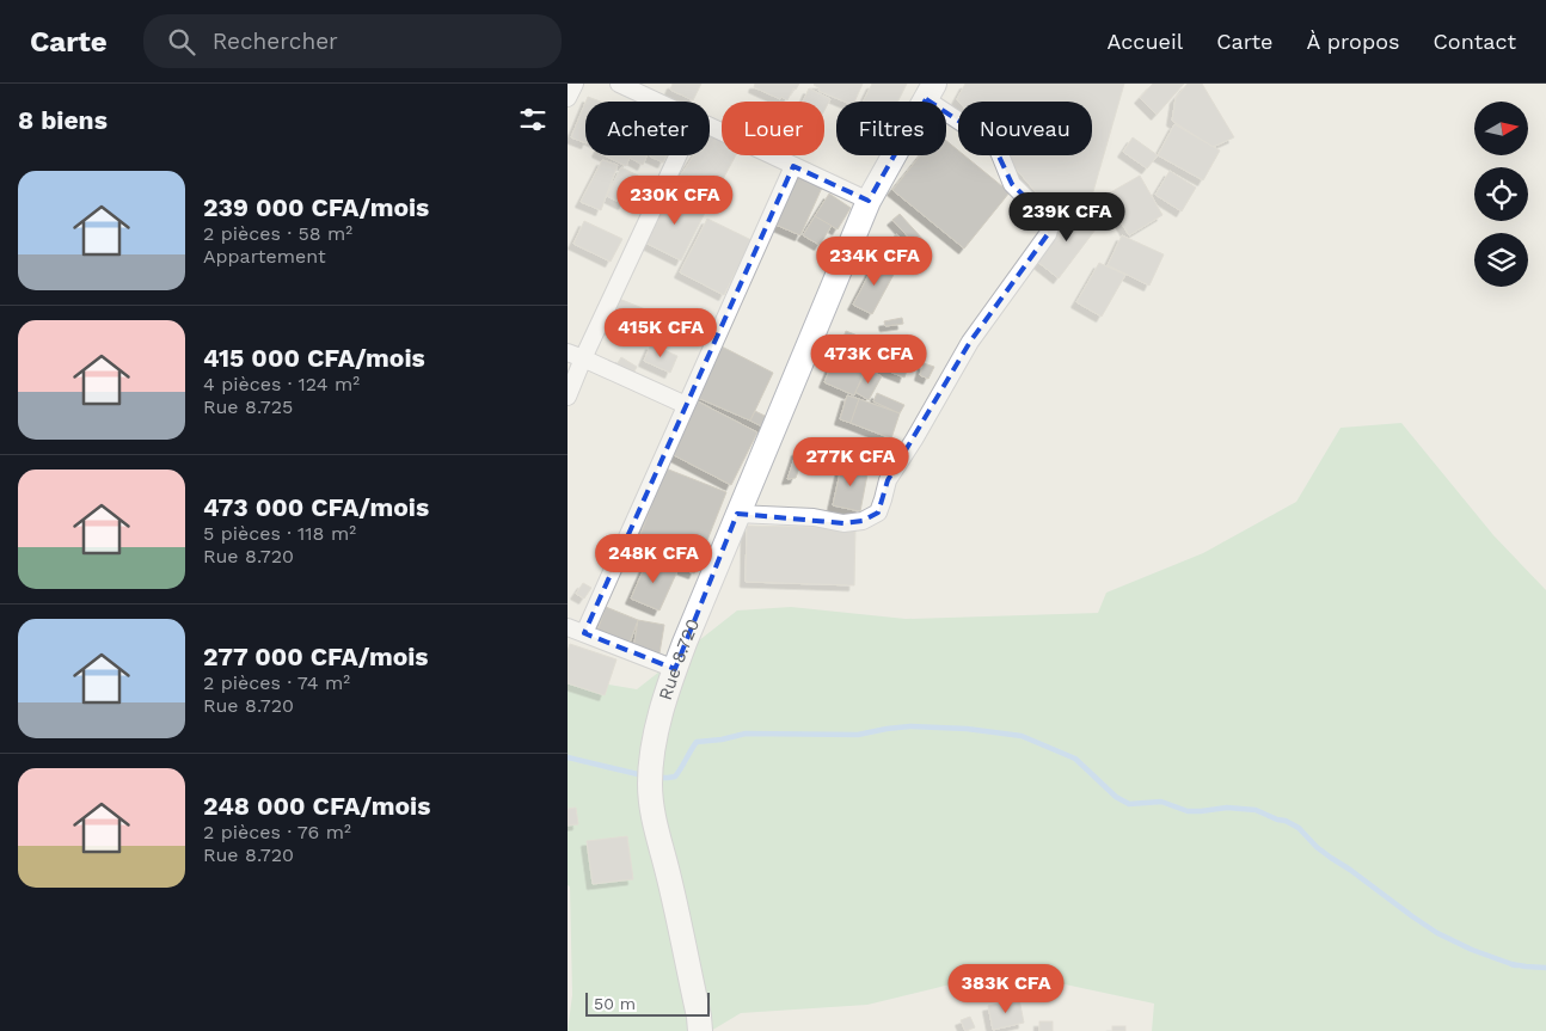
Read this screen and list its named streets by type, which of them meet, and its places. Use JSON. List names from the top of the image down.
{
  "streets": {
    "main road": ["Rue 8.720"]
  },
  "scale_bar": "50 m",
  "north": "right",
  "page": {
    "header": "Carte",
    "search": "Rechercher",
    "nav": [
      "Accueil",
      "Carte",
      "À propos",
      "Contact"
    ],
    "heading": "8 biens",
    "chip": [
      "Acheter",
      "Louer",
      "Filtres",
      "Nouveau"
    ],
    "list": [
      {
        "name": "239 000 CFA/mois",
        "note": "2 pièces · 58 m² · Appartement"
      },
      {
        "name": "415 000 CFA/mois",
        "note": "4 pièces · 124 m² · Rue 8.725"
      },
      {
        "name": "473 000 CFA/mois",
        "note": "5 pièces · 118 m² · Rue 8.720"
      },
      {
        "name": "277 000 CFA/mois",
        "note": "2 pièces · 74 m² · Rue 8.720"
      },
      {
        "name": "248 000 CFA/mois",
        "note": "2 pièces · 76 m² · Rue 8.720"
      }
    ],
    "price": [
      "230K CFA",
      "239K CFA",
      "234K CFA",
      "415K CFA",
      "473K CFA",
      "277K CFA",
      "248K CFA",
      "383K CFA"
    ],
    "scale": "50 m"
  }
}
